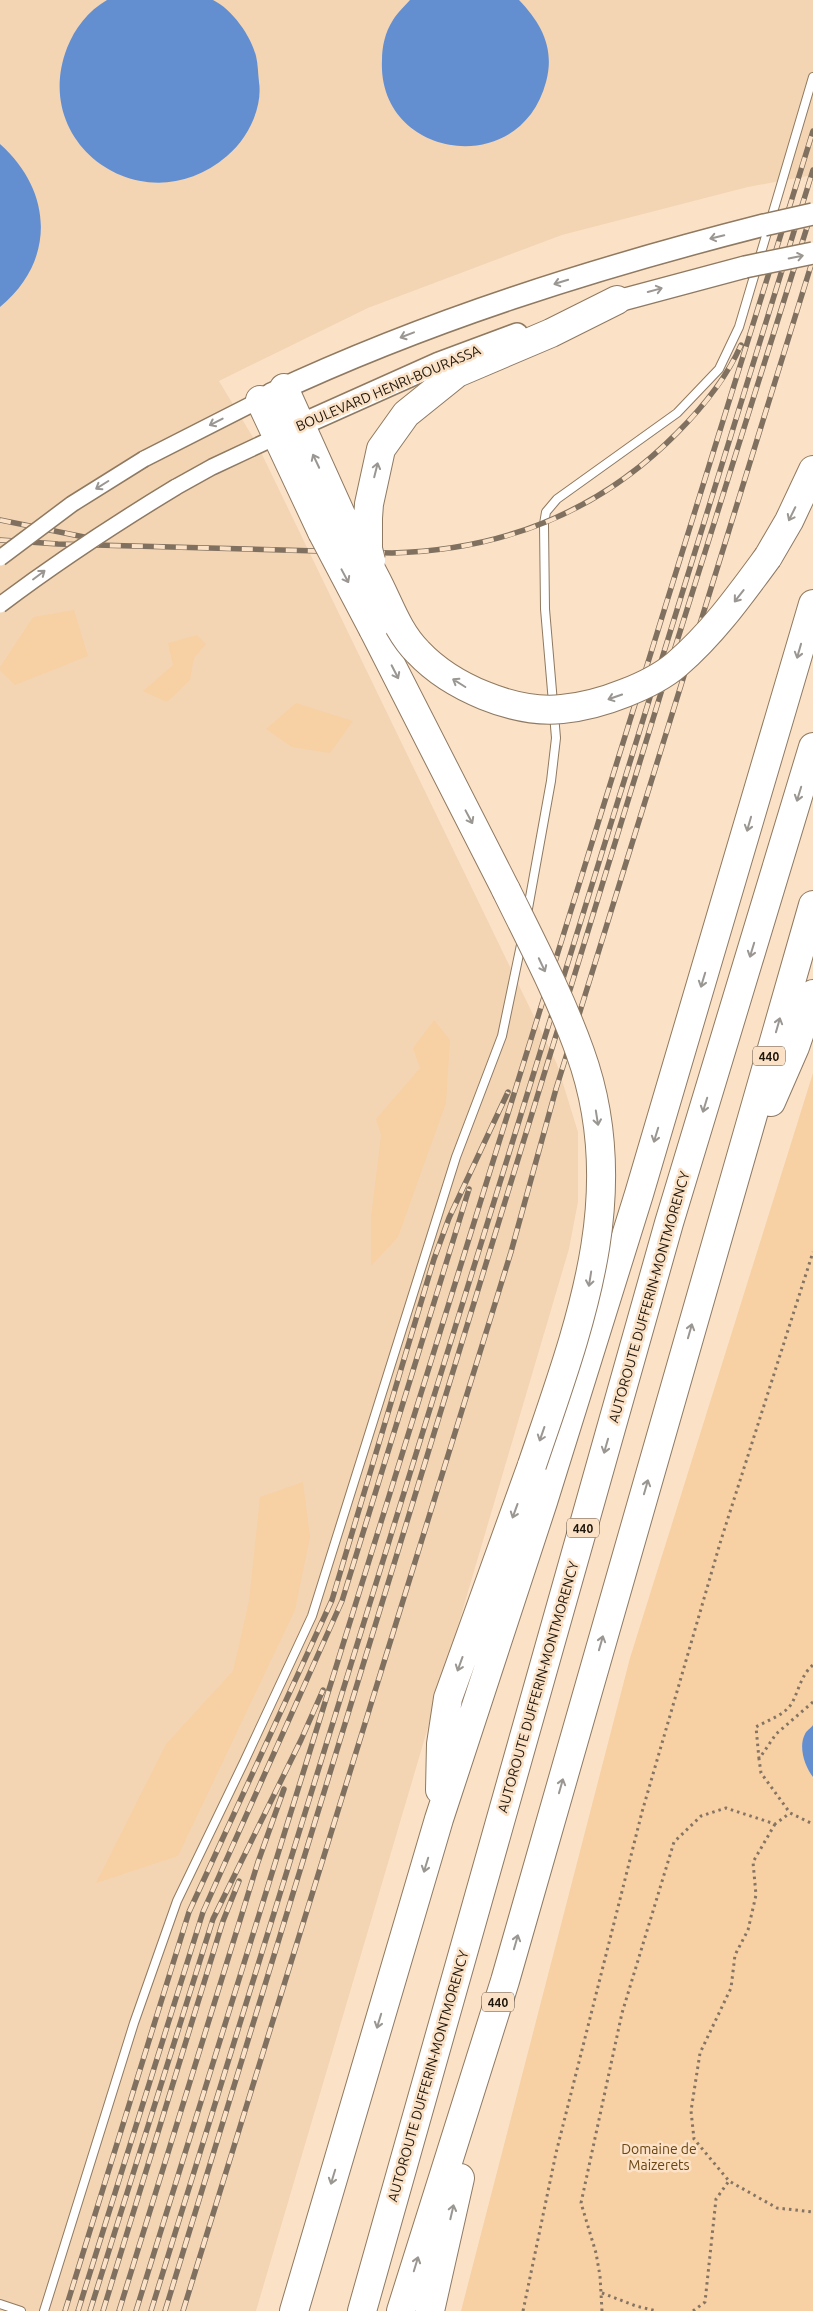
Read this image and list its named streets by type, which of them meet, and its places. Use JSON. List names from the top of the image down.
{
  "streets": {
    "highway": ["440", "AUTOROUTE DUFFERIN-MONTMORENCY"],
    "main road": ["BOULEVARD HENRI-BOURASSA"]
  },
  "parks": ["Domaine de Maizerets"]
}
